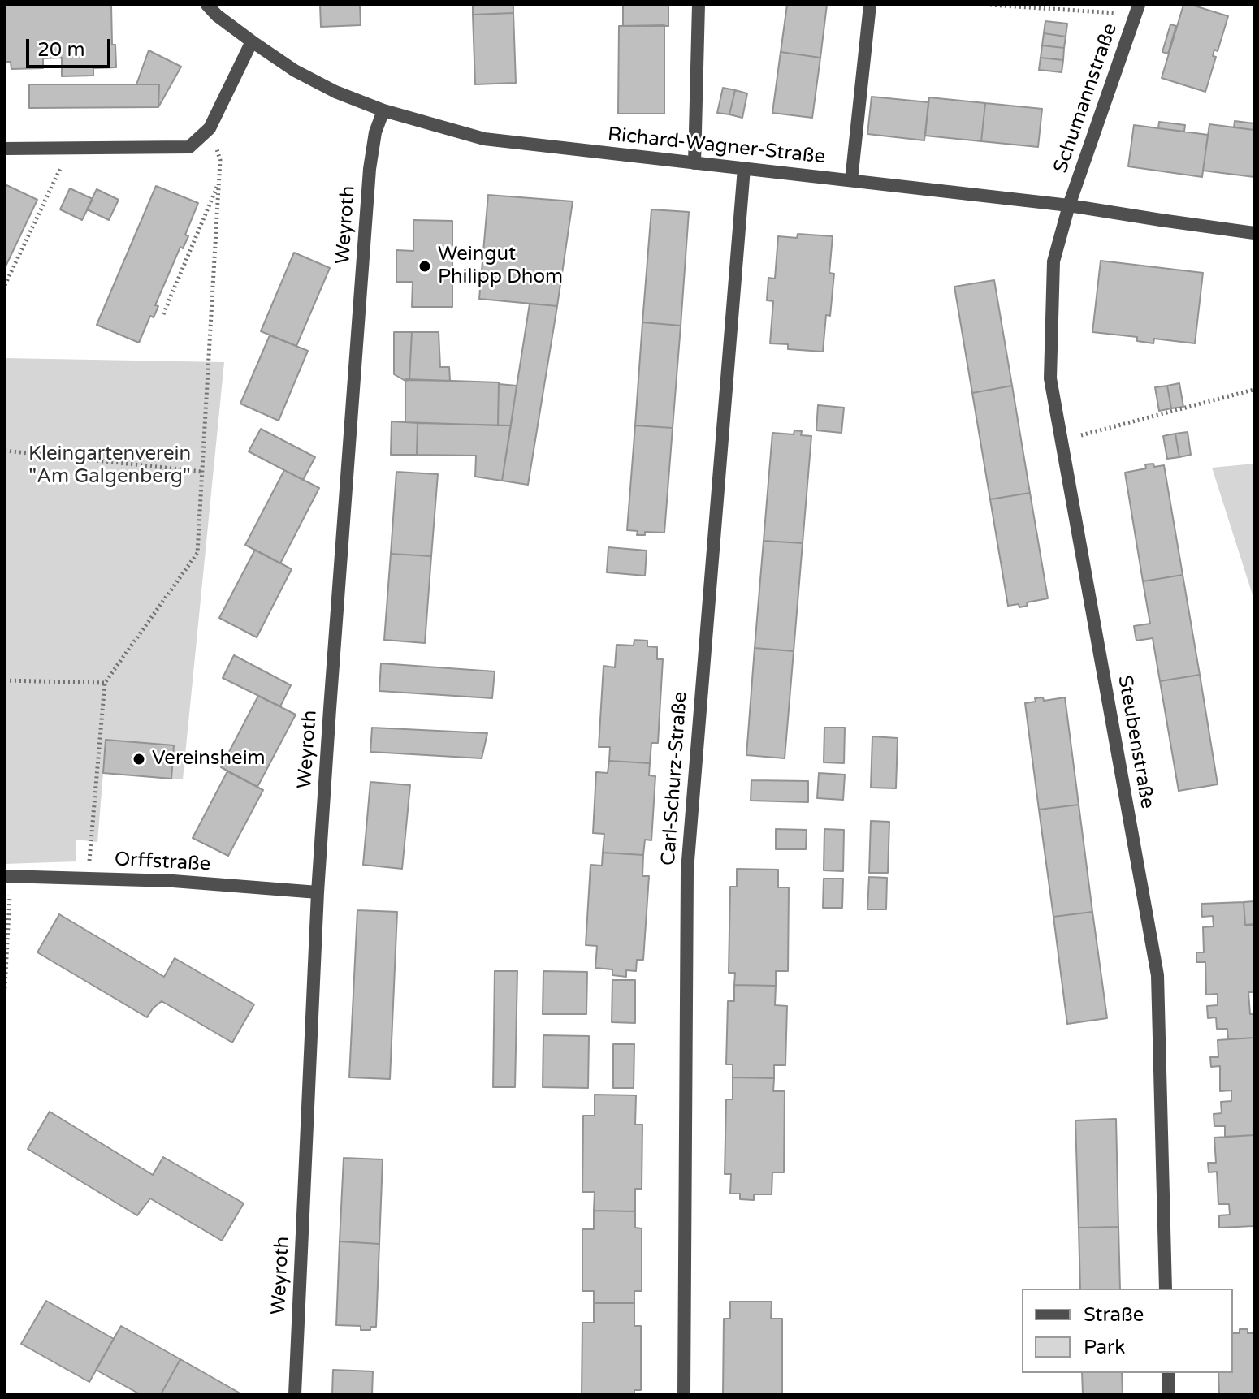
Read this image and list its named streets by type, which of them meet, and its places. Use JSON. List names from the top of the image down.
{
  "streets": {
    "street": [
      "Schumannstraße",
      "Richard-Wagner-Straße",
      "Weyroth",
      "Steubenstraße",
      "Carl-Schurz-Straße",
      "Orffstraße"
    ]
  },
  "crossings": [
    ["Schumannstraße", "Richard-Wagner-Straße"],
    ["Schumannstraße", "Steubenstraße"],
    ["Richard-Wagner-Straße", "Weyroth"],
    ["Richard-Wagner-Straße", "Steubenstraße"],
    ["Richard-Wagner-Straße", "Carl-Schurz-Straße"],
    ["Weyroth", "Orffstraße"]
  ],
  "parks": ["Kleingartenverein \"Am Galgenberg\""],
  "places": ["Weingut Philipp Dhom", "Vereinsheim"],
  "legend": ["Straße", "Park"],
  "scale_bar": "20 m"
}
